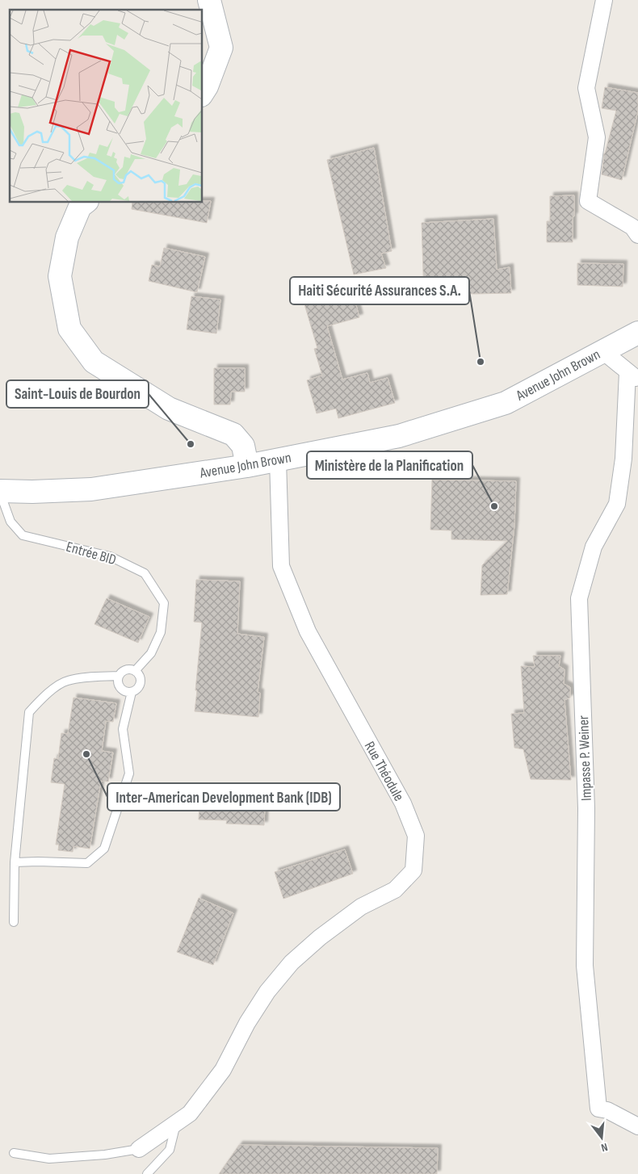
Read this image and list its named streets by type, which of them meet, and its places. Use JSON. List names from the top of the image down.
{
  "streets": {
    "main road": ["Avenue John Brown"],
    "street": ["Impasse P. Weiner", "Rue Théodule"],
    "lane": ["Entrée BID"]
  },
  "crossings": [
    ["Avenue John Brown", "Entrée BID"],
    ["Avenue John Brown", "Rue Théodule"]
  ],
  "places": [
    "Haiti Sécurité Assurances S.A.",
    "Saint-Louis de Bourdon",
    "Ministère de la Planification",
    "Inter-American Development Bank (IDB)"
  ],
  "north": "bottom"
}
